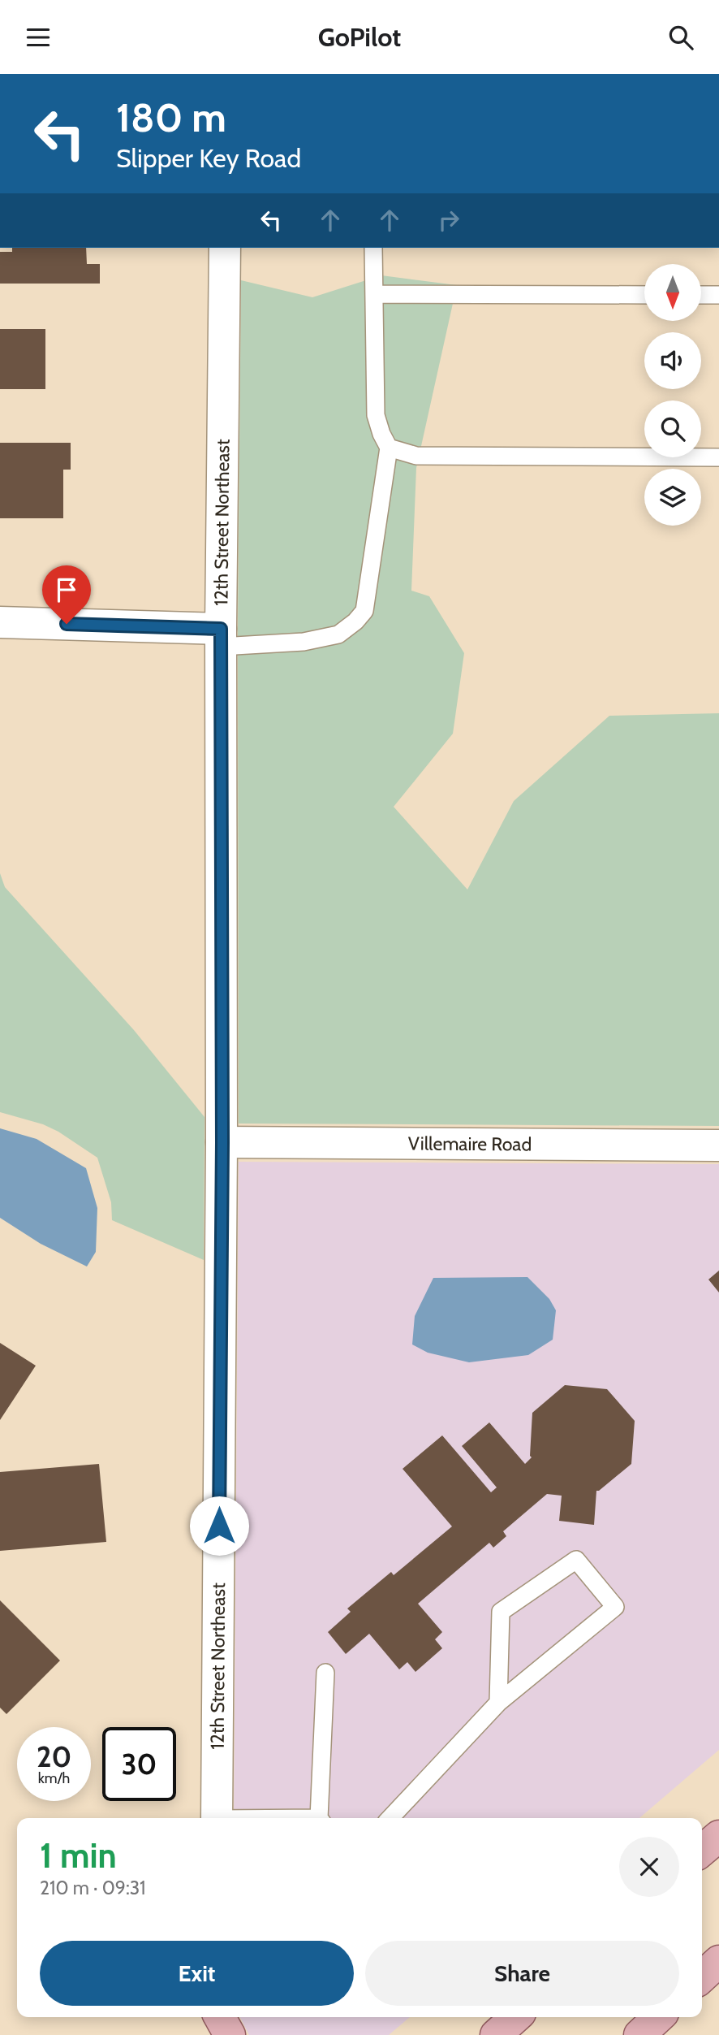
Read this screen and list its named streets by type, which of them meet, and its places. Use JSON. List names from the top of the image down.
{
  "streets": {
    "street": ["12th Street Northeast", "Villemaire Road"]
  },
  "crossings": [
    ["12th Street Northeast", "Villemaire Road"]
  ],
  "north": "bottom",
  "page": {
    "header": "GoPilot",
    "turn": ["180 m", "Slipper Key Road"],
    "speed": "20 km/h",
    "limit": "30",
    "heading": ["1 min", "210 m · 09:31"],
    "buttons": ["Exit", "Share"]
  }
}
